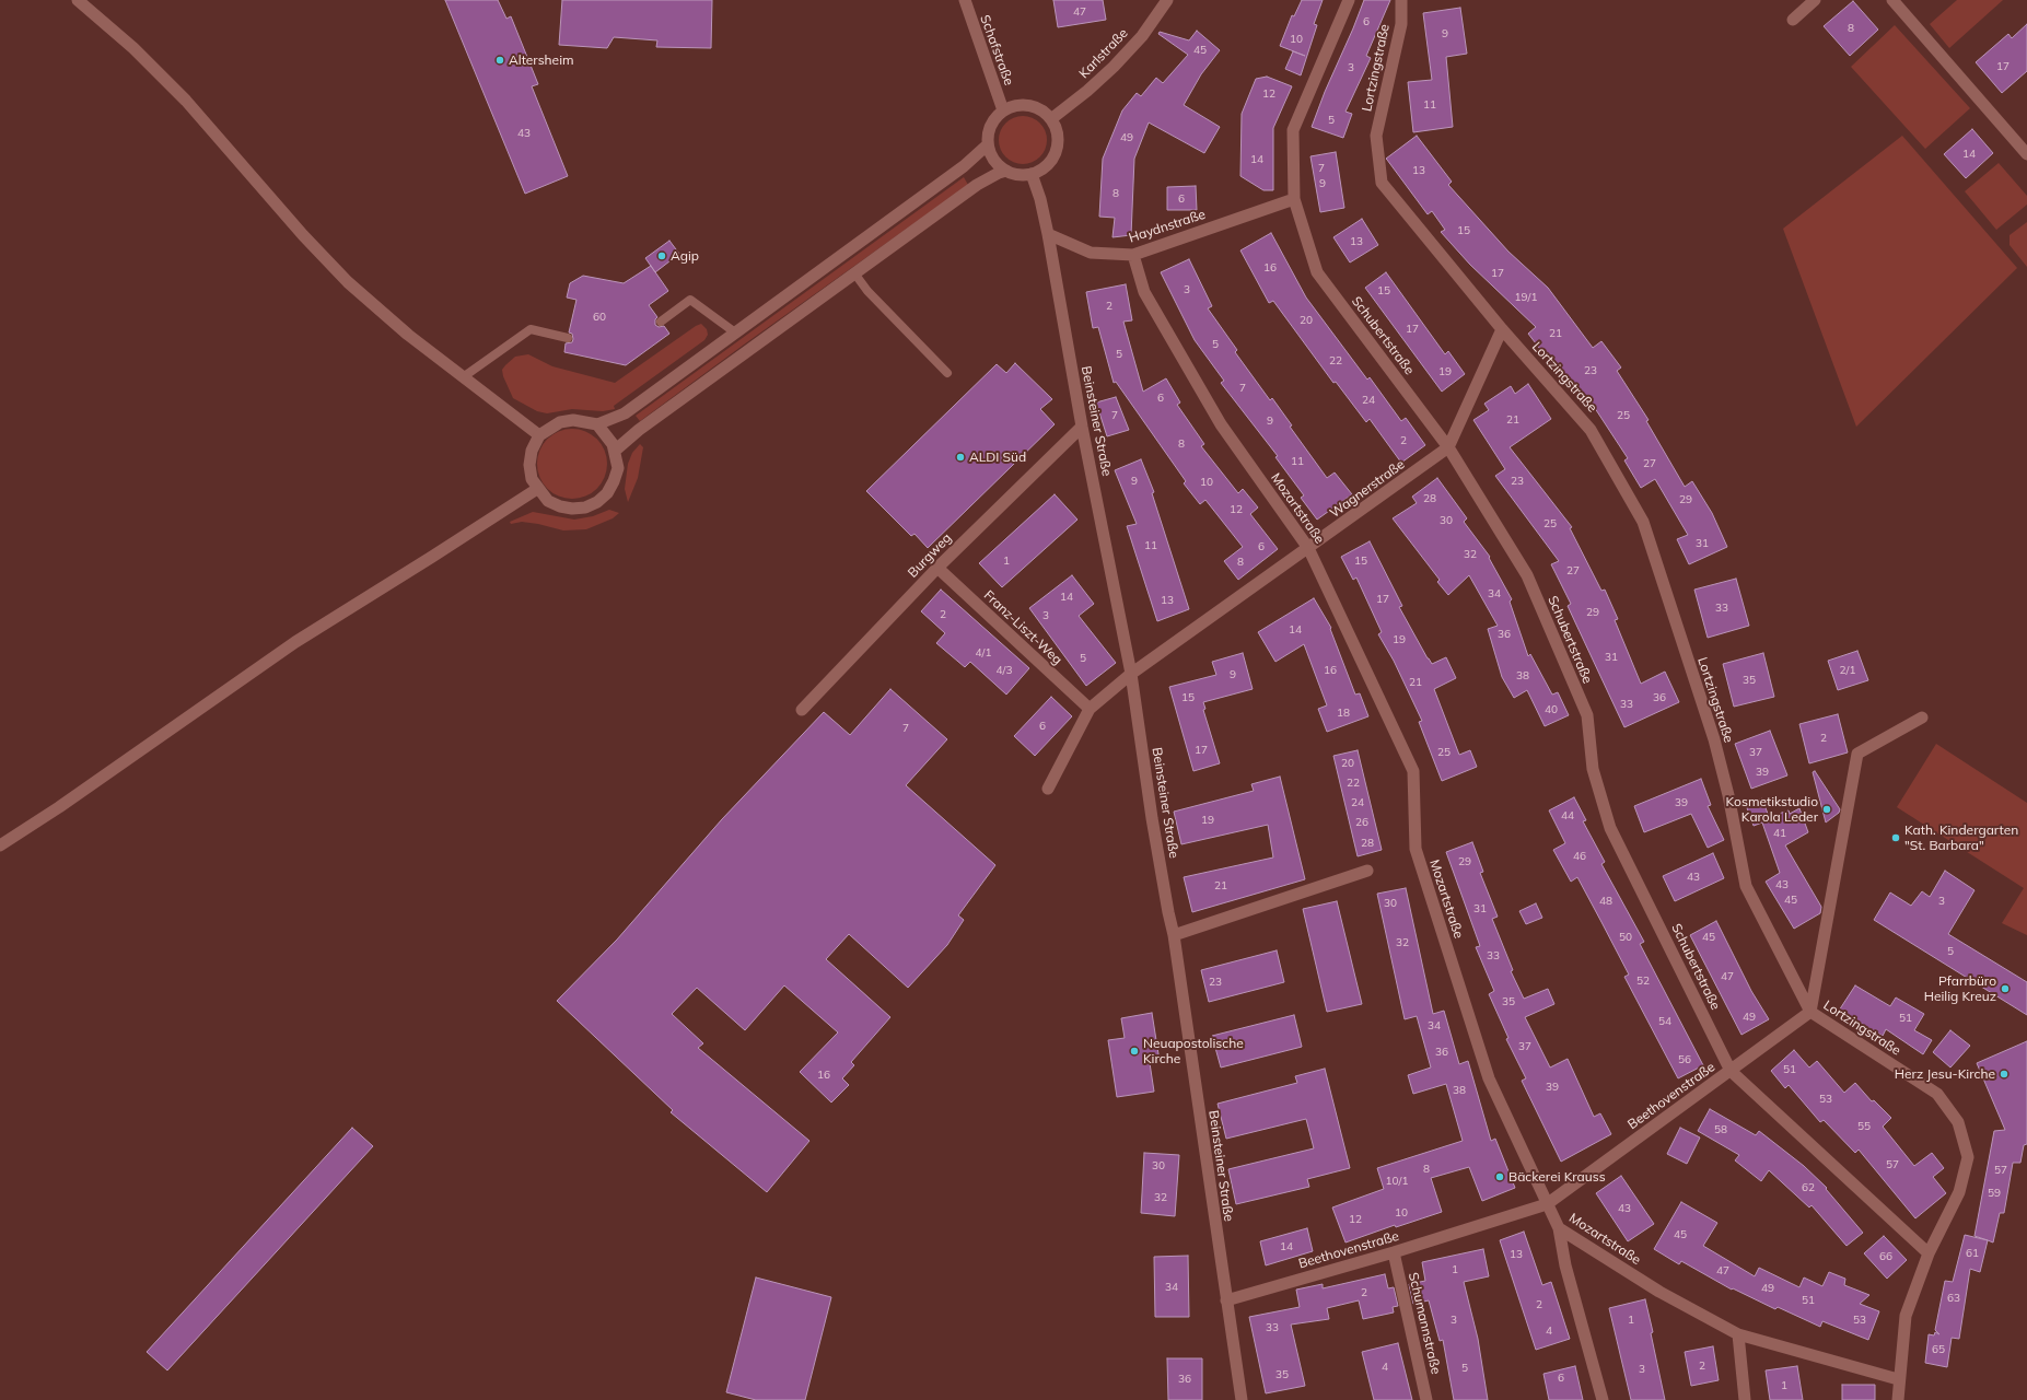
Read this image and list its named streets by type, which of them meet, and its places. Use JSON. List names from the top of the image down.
{
  "streets": {
    "street": [
      "Schafstraße",
      "Karlstraße",
      "Lortzingstraße",
      "Haydnstraße",
      "Schubertstraße",
      "Beinsteiner Straße",
      "Wagnerstraße",
      "Mozartstraße",
      "Burgweg",
      "Franz-Liszt-Weg",
      "Beethovenstraße",
      "Schumannstraße"
    ]
  },
  "crossings": [
    ["Schafstraße", "Karlstraße"],
    ["Schafstraße", "Beinsteiner Straße"],
    ["Karlstraße", "Beinsteiner Straße"],
    ["Lortzingstraße", "Schubertstraße"],
    ["Lortzingstraße", "Wagnerstraße"],
    ["Lortzingstraße", "Mozartstraße"],
    ["Lortzingstraße", "Beethovenstraße"],
    ["Haydnstraße", "Schubertstraße"],
    ["Haydnstraße", "Beinsteiner Straße"],
    ["Haydnstraße", "Mozartstraße"],
    ["Schubertstraße", "Wagnerstraße"],
    ["Schubertstraße", "Beethovenstraße"],
    ["Beinsteiner Straße", "Wagnerstraße"],
    ["Beinsteiner Straße", "Burgweg"],
    ["Beinsteiner Straße", "Beethovenstraße"],
    ["Wagnerstraße", "Mozartstraße"],
    ["Mozartstraße", "Beethovenstraße"],
    ["Burgweg", "Franz-Liszt-Weg"],
    ["Beethovenstraße", "Schumannstraße"]
  ],
  "places": [
    "Altersheim",
    "Agip",
    "ALDI Süd",
    "Kosmetikstudio Karola Leder",
    "Kath. Kindergarten \"St. Barbara\"",
    "Pfarrbüro Heilig Kreuz",
    "Neuapostolische Kirche",
    "Herz Jesu-Kirche",
    "Bäckerei Krauss"
  ],
  "house_numbers": [
    "47",
    "6",
    "8",
    "9",
    "10",
    "45",
    "17",
    "3",
    "12",
    "11",
    "5",
    "43",
    "49",
    "14",
    "14",
    "7",
    "13",
    "9",
    "8",
    "6",
    "15",
    "13",
    "16",
    "17",
    "3",
    "15",
    "19/1",
    "2",
    "60",
    "20",
    "17",
    "21",
    "5",
    "5",
    "22",
    "23",
    "19",
    "7",
    "6",
    "24",
    "7",
    "25",
    "21",
    "9",
    "2",
    "8",
    "11",
    "27",
    "9",
    "23",
    "10",
    "28",
    "29",
    "12",
    "30",
    "25",
    "31",
    "11",
    "6",
    "32",
    "1",
    "15",
    "8",
    "27",
    "34",
    "14",
    "17",
    "13",
    "33",
    "29",
    "2",
    "3",
    "14",
    "36",
    "19",
    "4/1",
    "31",
    "5",
    "4/3",
    "16",
    "2/1",
    "9",
    "38",
    "35",
    "21",
    "15",
    "36",
    "33",
    "40",
    "18",
    "6",
    "7",
    "2",
    "17",
    "25",
    "37",
    "20",
    "39",
    "22",
    "24",
    "39",
    "44",
    "19",
    "26",
    "41",
    "28",
    "46",
    "29",
    "43",
    "43",
    "21",
    "45",
    "48",
    "3",
    "30",
    "31",
    "50",
    "45",
    "32",
    "5",
    "33",
    "47",
    "52",
    "23",
    "35",
    "49",
    "51",
    "54",
    "34",
    "37",
    "36",
    "56",
    "51",
    "16",
    "39",
    "38",
    "53",
    "55",
    "58",
    "57",
    "30",
    "8",
    "57",
    "10/1",
    "62",
    "59",
    "32",
    "43",
    "10",
    "12",
    "45",
    "14",
    "61",
    "13",
    "66",
    "1",
    "47",
    "34",
    "49",
    "2",
    "63",
    "51",
    "2",
    "3",
    "1",
    "53",
    "33",
    "4",
    "65",
    "2",
    "4",
    "5",
    "3",
    "35",
    "6",
    "36",
    "1"
  ]
}
